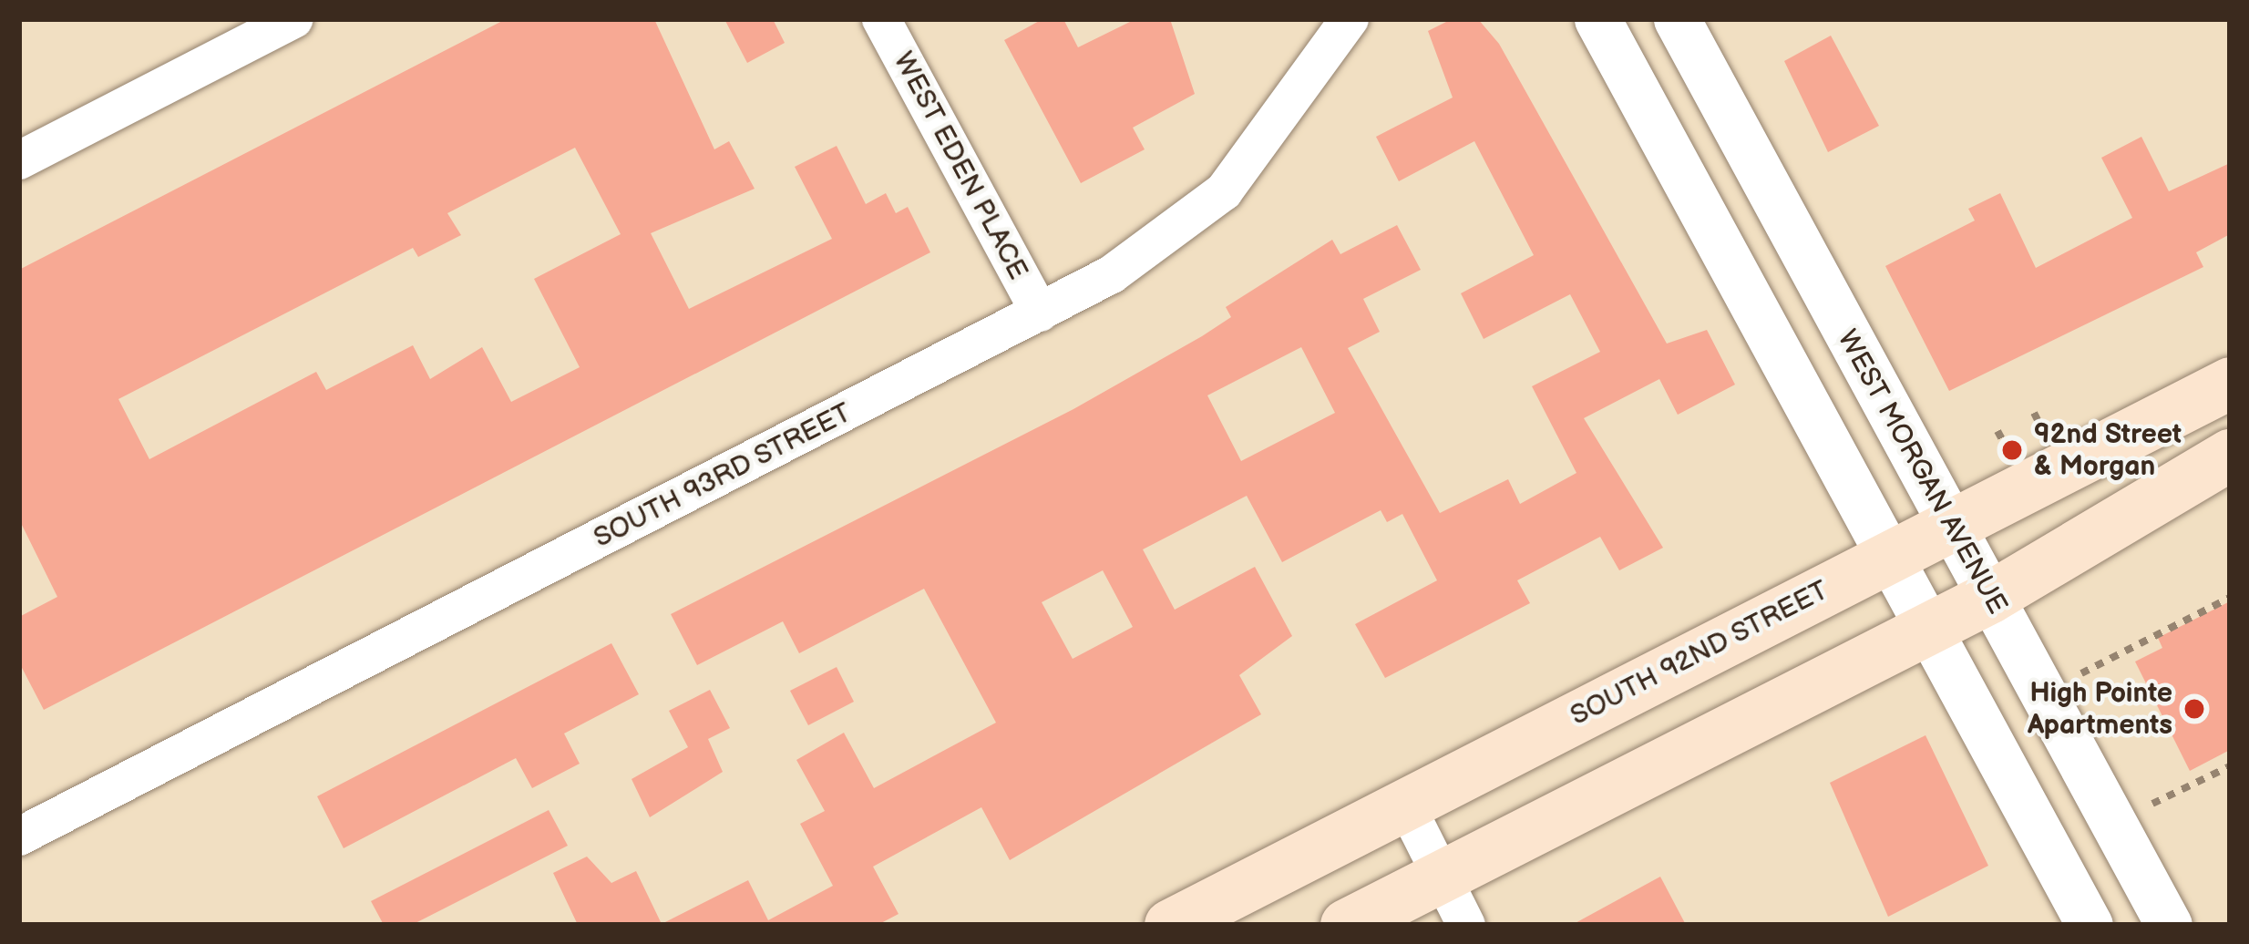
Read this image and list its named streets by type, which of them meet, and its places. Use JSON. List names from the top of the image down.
{
  "streets": {
    "main road": ["SOUTH 92ND STREET"],
    "street": ["WEST EDEN PLACE", "WEST MORGAN AVENUE", "SOUTH 93RD STREET"]
  },
  "crossings": [
    ["WEST EDEN PLACE", "SOUTH 93RD STREET"],
    ["WEST MORGAN AVENUE", "SOUTH 92ND STREET"]
  ],
  "places": ["92nd Street & Morgan", "High Pointe Apartments"]
}
